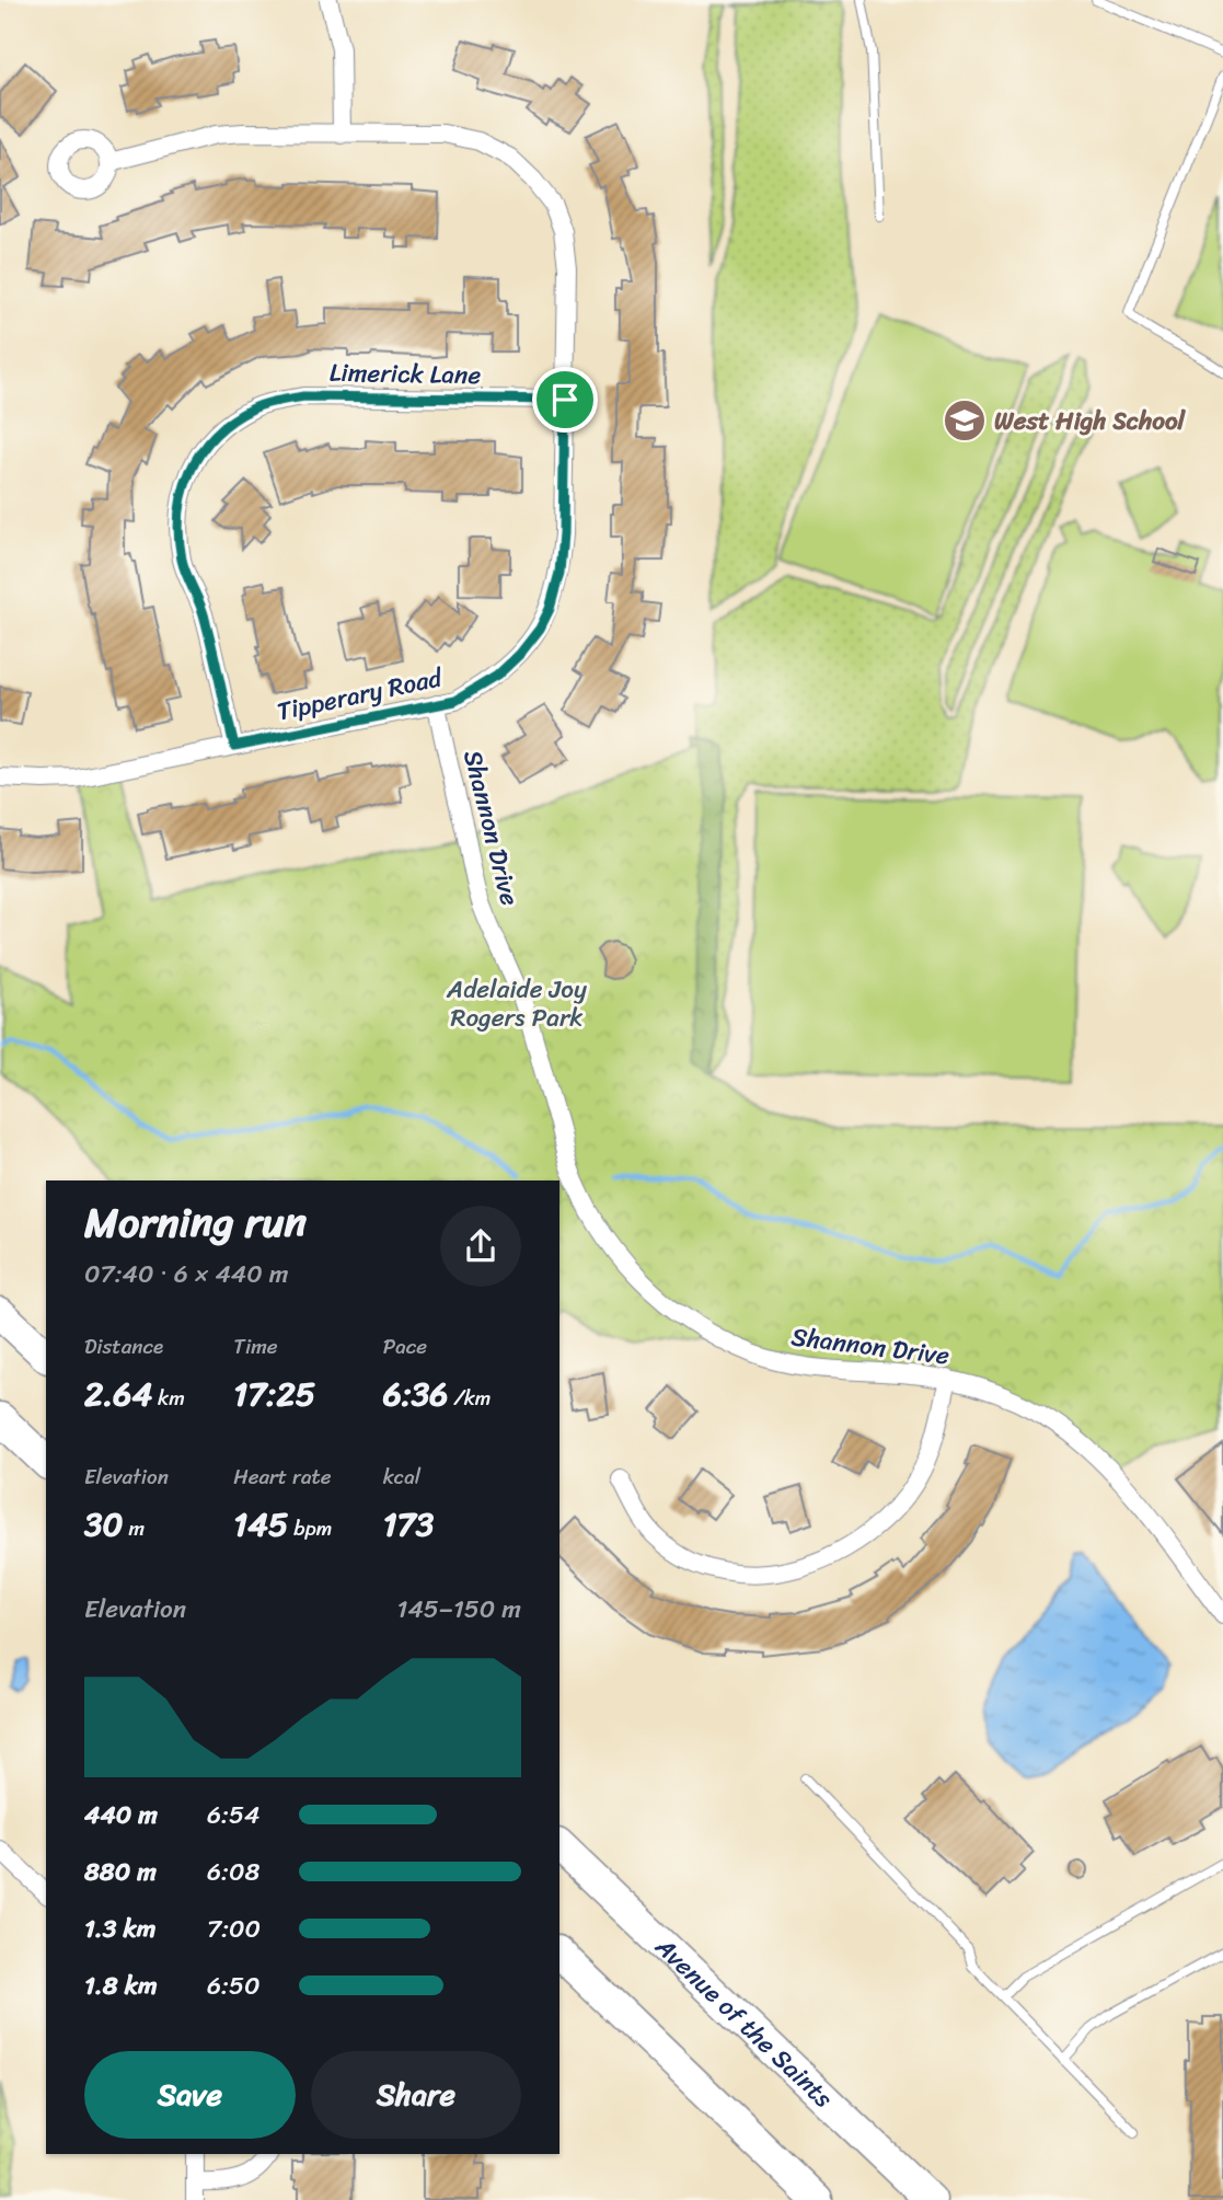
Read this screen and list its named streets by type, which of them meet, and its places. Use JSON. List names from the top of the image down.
{
  "streets": {
    "highway": ["Avenue of the Saints"],
    "street": ["Limerick Lane", "Tipperary Road", "Shannon Drive"]
  },
  "crossings": [
    ["Limerick Lane", "Tipperary Road"],
    ["Tipperary Road", "Shannon Drive"]
  ],
  "parks": ["Adelaide Joy Rogers Park"],
  "places": {
    "school or university": ["West High School"]
  },
  "page": {
    "heading": ["Morning run", "07:40 · 6 × 440 m"],
    "stats": [
      ["Distance", "2.64 km"],
      ["Time", "17:25"],
      ["Pace", "6:36 /km"],
      ["Elevation", "30 m"],
      ["Heart rate", "145 bpm"],
      ["kcal", "173"]
    ],
    "chart": ["Elevation", "145–150 m"],
    "list": [
      {
        "name": "440 m",
        "note": "6:54"
      },
      {
        "name": "880 m",
        "note": "6:08"
      },
      {
        "name": "1.3 km",
        "note": "7:00"
      },
      {
        "name": "1.8 km",
        "note": "6:50"
      }
    ],
    "buttons": ["Save", "Share"]
  }
}
